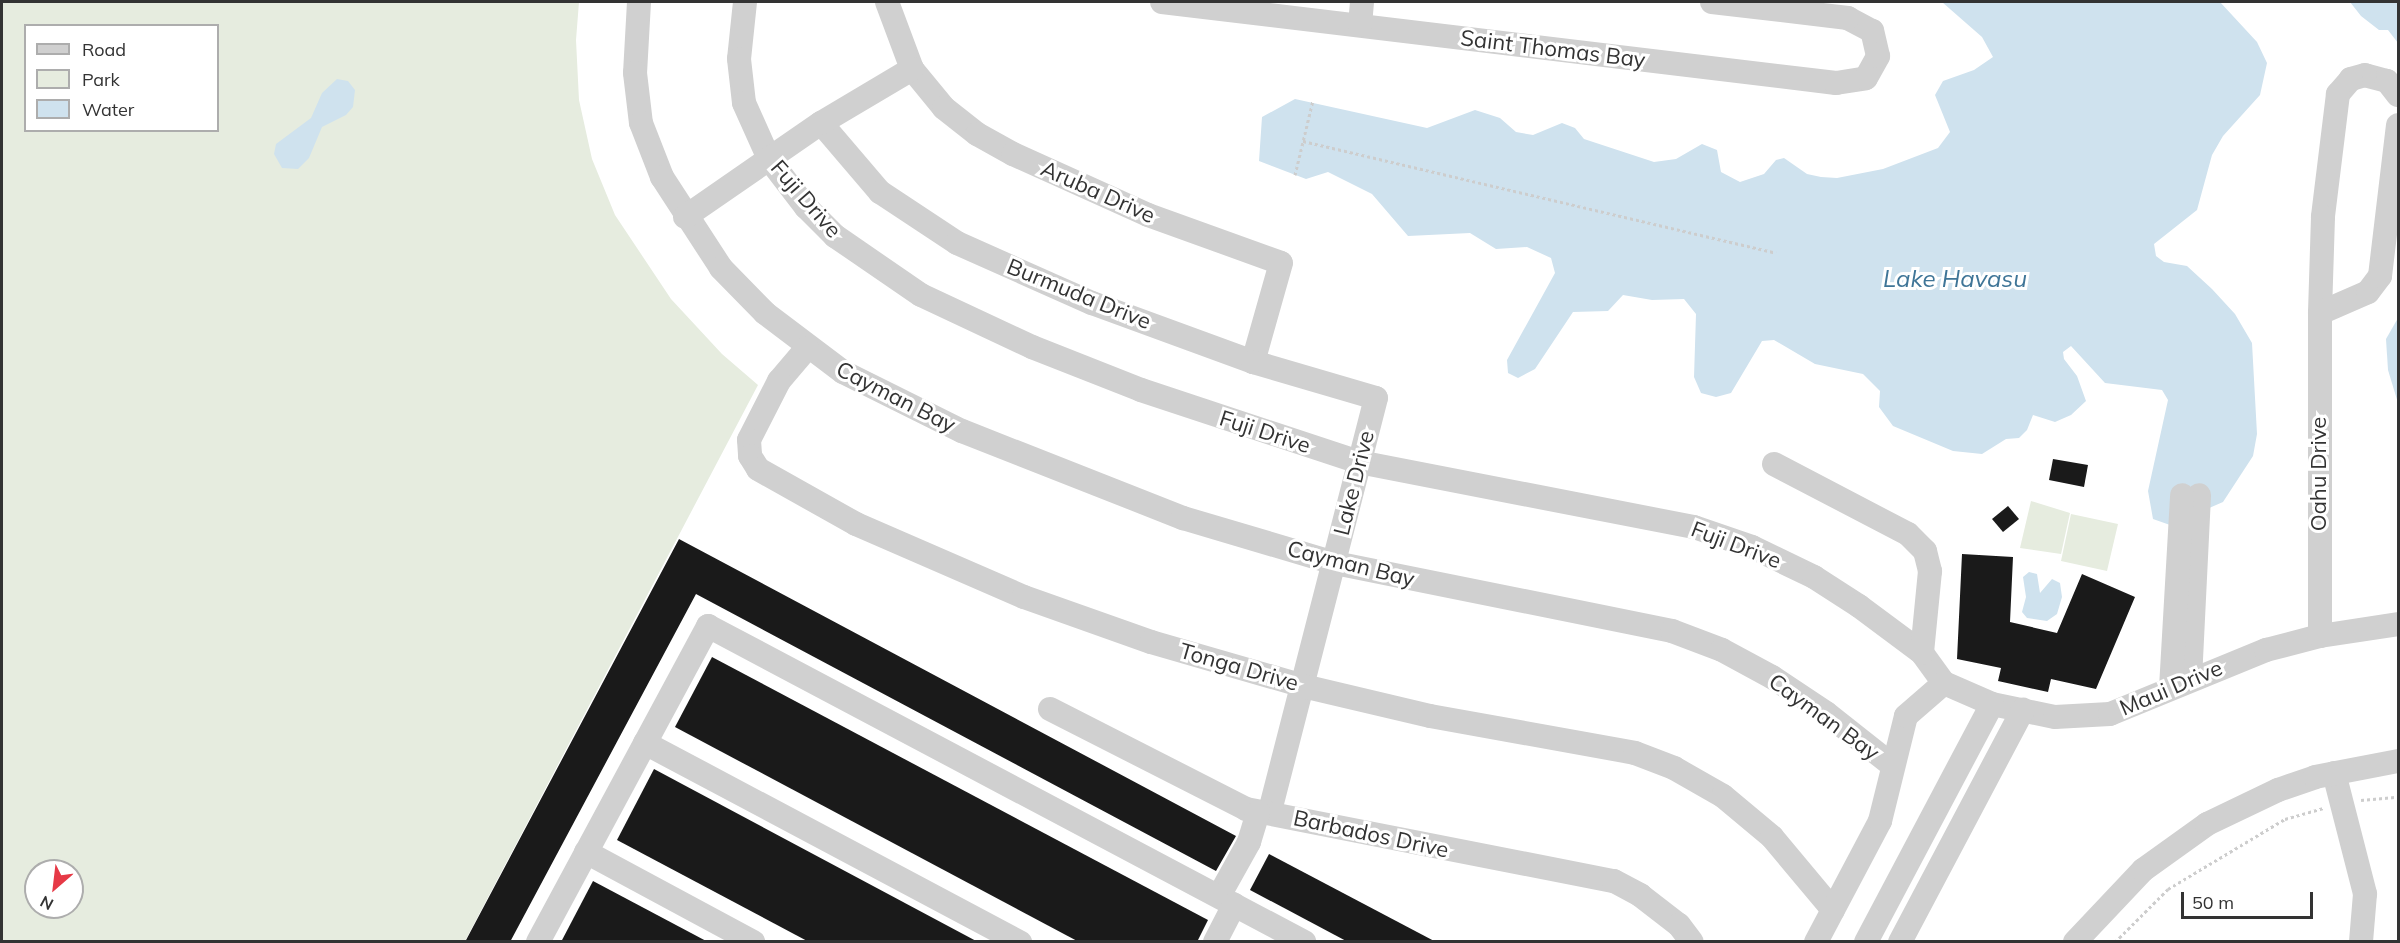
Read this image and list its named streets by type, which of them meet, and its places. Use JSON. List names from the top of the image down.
{
  "streets": {
    "street": [
      "Saint Thomas Bay",
      "Aruba Drive",
      "Fuji Drive",
      "Burmuda Drive",
      "Cayman Bay",
      "Oahu Drive",
      "Lake Drive",
      "Tonga Drive",
      "Maui Drive",
      "Barbados Drive"
    ]
  },
  "crossings": [
    ["Aruba Drive", "Burmuda Drive"],
    ["Fuji Drive", "Lake Drive"],
    ["Fuji Drive", "Maui Drive"],
    ["Burmuda Drive", "Lake Drive"],
    ["Cayman Bay", "Lake Drive"],
    ["Cayman Bay", "Tonga Drive"],
    ["Oahu Drive", "Maui Drive"],
    ["Lake Drive", "Tonga Drive"],
    ["Lake Drive", "Barbados Drive"]
  ],
  "water": ["Lake Havasu"],
  "legend": ["Road", "Park", "Water"],
  "scale_bar": "50 m",
  "north": "bottom left"
}
